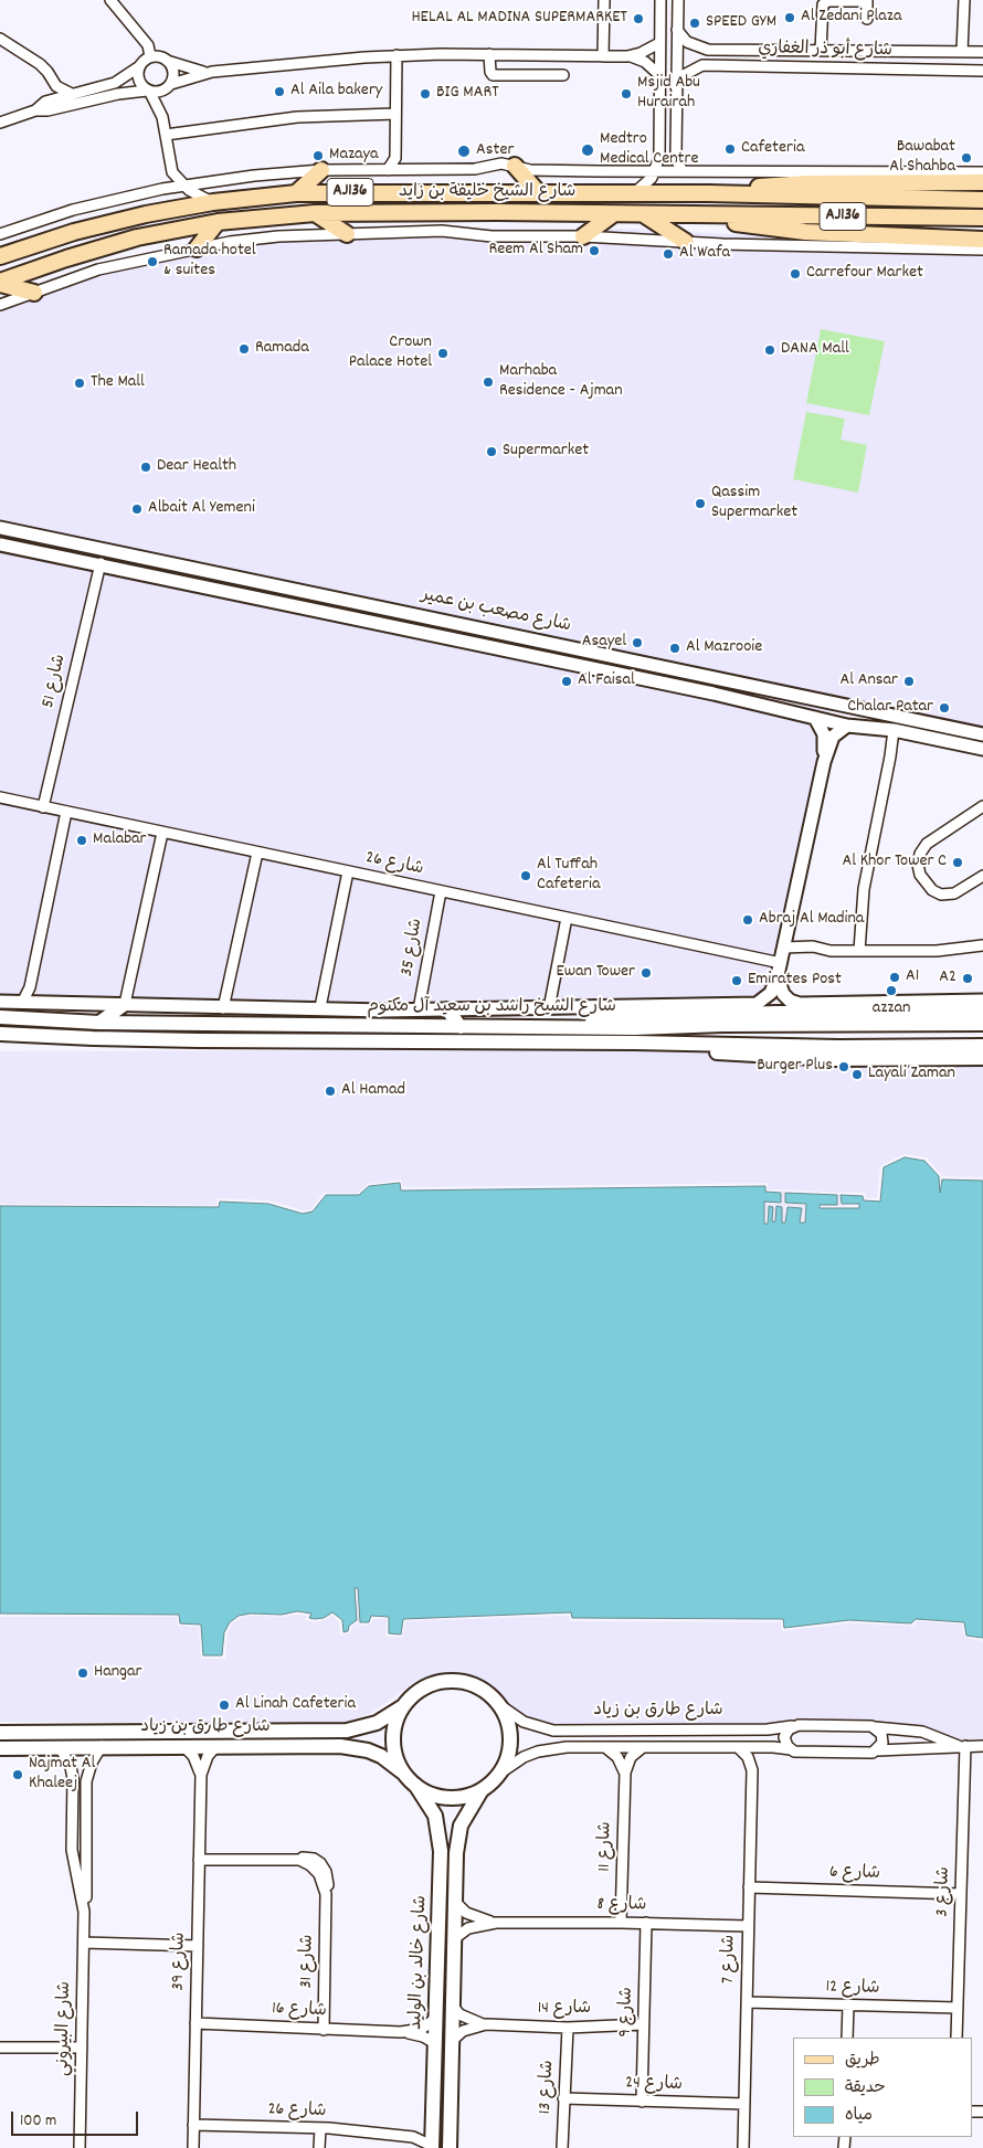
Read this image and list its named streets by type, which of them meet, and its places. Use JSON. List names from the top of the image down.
{
  "streets": {
    "main road": [
      "AJ136",
      "شارع الشيخ خليفة بن زايد",
      "شارع الشيخ راشد بن سعيد آل مكتوم",
      "شارع طارق بن زياد",
      "شارع خالد بن الوليد"
    ],
    "street": [
      "شارع أبو ذر الغفاري",
      "شارع مصعب بن عمير",
      "شارع 51",
      "شارع 26",
      "شارع 35",
      "شارع 11",
      "شارع 6",
      "شارع 3",
      "شارع 8",
      "شارع 7",
      "شارع 39",
      "شارع 31",
      "شارع 12",
      "شارع 14",
      "شارع 16",
      "شارع 9",
      "شارع البيروني",
      "شارع 24",
      "شارع 13"
    ]
  },
  "crossings": [
    ["شارع مصعب بن عمير", "شارع 51"],
    ["شارع 51", "شارع 26"],
    ["شارع 26", "شارع 35"],
    ["شارع 26", "شارع 39"],
    ["شارع 26", "شارع خالد بن الوليد"],
    ["شارع طارق بن زياد", "شارع 11"],
    ["شارع طارق بن زياد", "شارع 3"],
    ["شارع طارق بن زياد", "شارع 8"],
    ["شارع طارق بن زياد", "شارع 7"],
    ["شارع طارق بن زياد", "شارع 39"],
    ["شارع طارق بن زياد", "شارع خالد بن الوليد"],
    ["شارع طارق بن زياد", "شارع البيروني"],
    ["شارع 11", "شارع 8"],
    ["شارع 11", "شارع خالد بن الوليد"],
    ["شارع 6", "شارع 3"],
    ["شارع 6", "شارع 7"],
    ["شارع 3", "شارع 12"],
    ["شارع 8", "شارع 7"],
    ["شارع 8", "شارع خالد بن الوليد"],
    ["شارع 8", "شارع 9"],
    ["شارع 7", "شارع 12"],
    ["شارع 7", "شارع 24"],
    ["شارع 39", "شارع 31"],
    ["شارع 39", "شارع 16"],
    ["شارع 31", "شارع 16"],
    ["شارع خالد بن الوليد", "شارع 14"],
    ["شارع خالد بن الوليد", "شارع 16"],
    ["شارع 14", "شارع 9"],
    ["شارع 14", "شارع 13"],
    ["شارع 9", "شارع 24"],
    ["شارع 24", "شارع 13"]
  ],
  "places": [
    "Al Zedani Plaza",
    "HELAL AL MADINA SUPERMARKET",
    "SPEED GYM",
    "Al Aila bakery",
    "BIG MART",
    "Msjid Abu Hurairah",
    "Cafeteria",
    "Medtro Medical Centre",
    "Aster",
    "Mazaya",
    "Bawabat Al Shahba",
    "Reem Al Sham",
    "Al Wafa",
    "Ramada hotel & suites",
    "Carrefour Market",
    "Ramada",
    "DANA Mall",
    "Crown Palace Hotel",
    "Marhaba Residence - Ajman",
    "The Mall",
    "Supermarket",
    "Dear Health",
    "Qassim Supermarket",
    "Albait Al Yemeni",
    "Asayel",
    "Al Mazrooie",
    "Al Faisal",
    "Al Ansar",
    "Chalar Patar",
    "Malabar",
    "Al Khor Tower C",
    "Al Tuffah Cafeteria",
    "Abraj Al Madina",
    "Ewan Tower",
    "A1",
    "A2",
    "Emirates Post",
    "azzan",
    "Burger Plus",
    "Layali Zaman",
    "Al Hamad",
    "Hangar",
    "Al Linah Cafeteria",
    "Najmat Al Khaleej"
  ],
  "legend": ["طريق", "حديقة", "مياه"],
  "scale_bar": "100 m"
}
